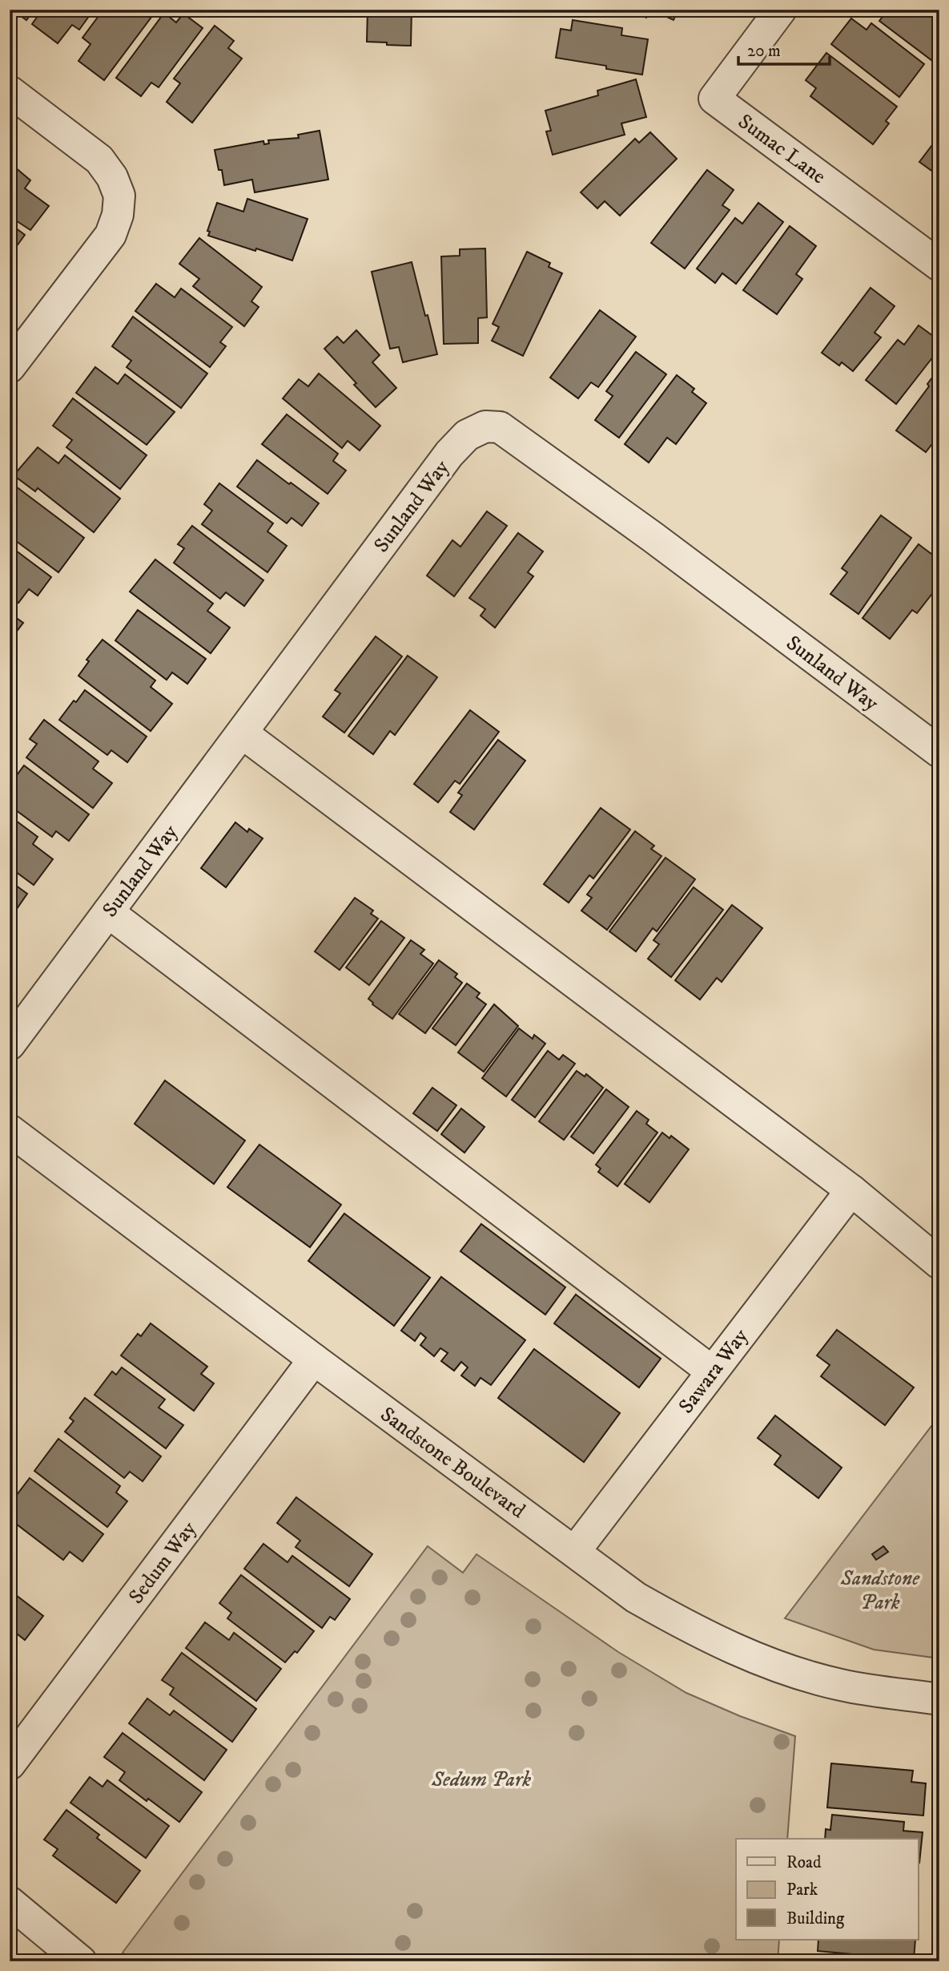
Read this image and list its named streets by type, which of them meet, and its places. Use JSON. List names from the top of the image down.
{
  "streets": {
    "street": [
      "Sumac Lane",
      "Sunland Way",
      "Sawara Way",
      "Sandstone Boulevard",
      "Sedum Way"
    ]
  },
  "crossings": [
    ["Sawara Way", "Sandstone Boulevard"],
    ["Sandstone Boulevard", "Sedum Way"]
  ],
  "parks": ["Sandstone Park", "Sedum Park"],
  "legend": ["Road", "Park", "Building"],
  "scale_bar": "20 m"
}
